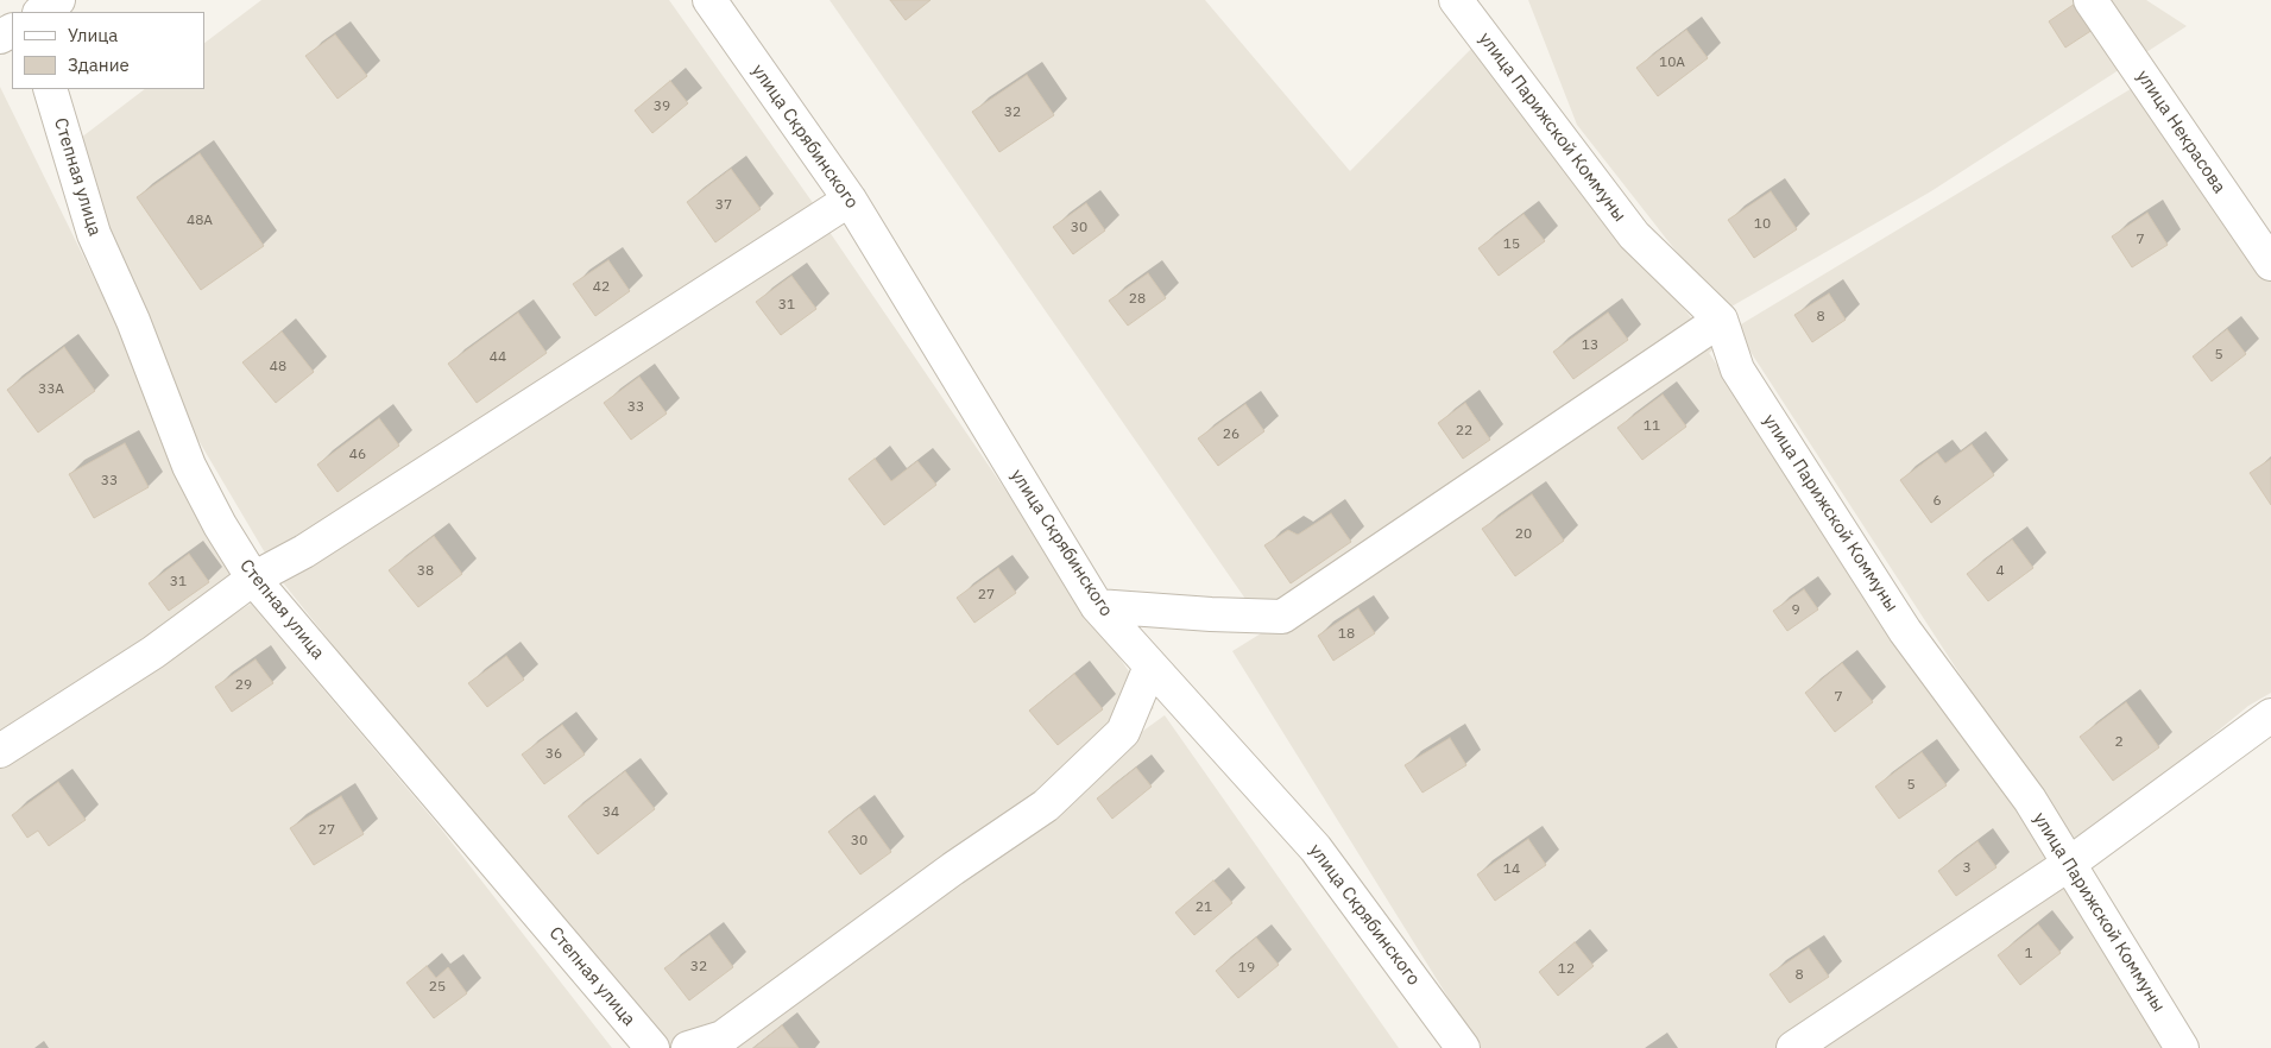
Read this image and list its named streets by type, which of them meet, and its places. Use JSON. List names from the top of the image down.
{
  "streets": {
    "street": [
      "улица Парижской Коммуны",
      "улица Некрасова",
      "улица Скрябинского",
      "Степная улица"
    ]
  },
  "house_numbers": [
    "10А",
    "39",
    "32",
    "37",
    "48А",
    "10",
    "30",
    "7",
    "15",
    "42",
    "28",
    "31",
    "8",
    "13",
    "5",
    "44",
    "48",
    "33А",
    "33",
    "11",
    "22",
    "26",
    "46",
    "33",
    "6",
    "20",
    "38",
    "4",
    "31",
    "27",
    "9",
    "18",
    "29",
    "7",
    "2",
    "36",
    "5",
    "34",
    "27",
    "30",
    "3",
    "14",
    "21",
    "1",
    "32",
    "19",
    "12",
    "8",
    "25"
  ],
  "legend": ["Улица", "Здание"]
}
